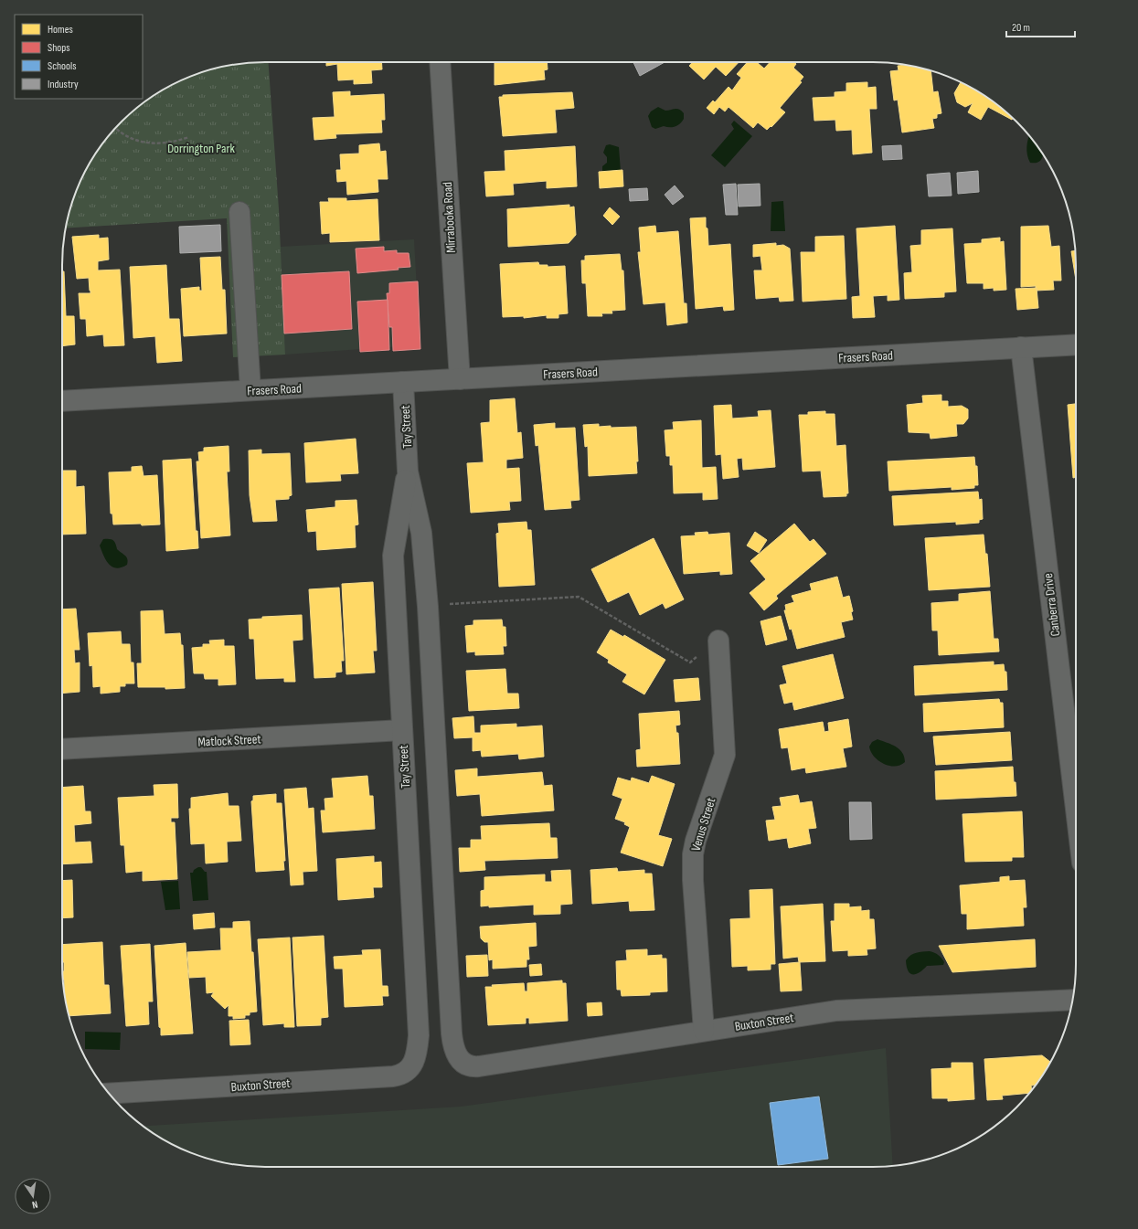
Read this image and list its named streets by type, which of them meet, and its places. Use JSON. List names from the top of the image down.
{
  "streets": {
    "street": [
      "Mirrabooka Road",
      "Frasers Road",
      "Tay Street",
      "Canberra Drive",
      "Matlock Street",
      "Venus Street",
      "Buxton Street"
    ]
  },
  "crossings": [
    ["Mirrabooka Road", "Frasers Road"],
    ["Frasers Road", "Tay Street"],
    ["Frasers Road", "Canberra Drive"],
    ["Tay Street", "Matlock Street"],
    ["Tay Street", "Buxton Street"],
    ["Venus Street", "Buxton Street"]
  ],
  "parks": ["Dorrington Park"],
  "legend": [
    "Homes",
    "Shops",
    "Schools",
    "Industry"
  ],
  "scale_bar": "20 m",
  "north": "bottom"
}
